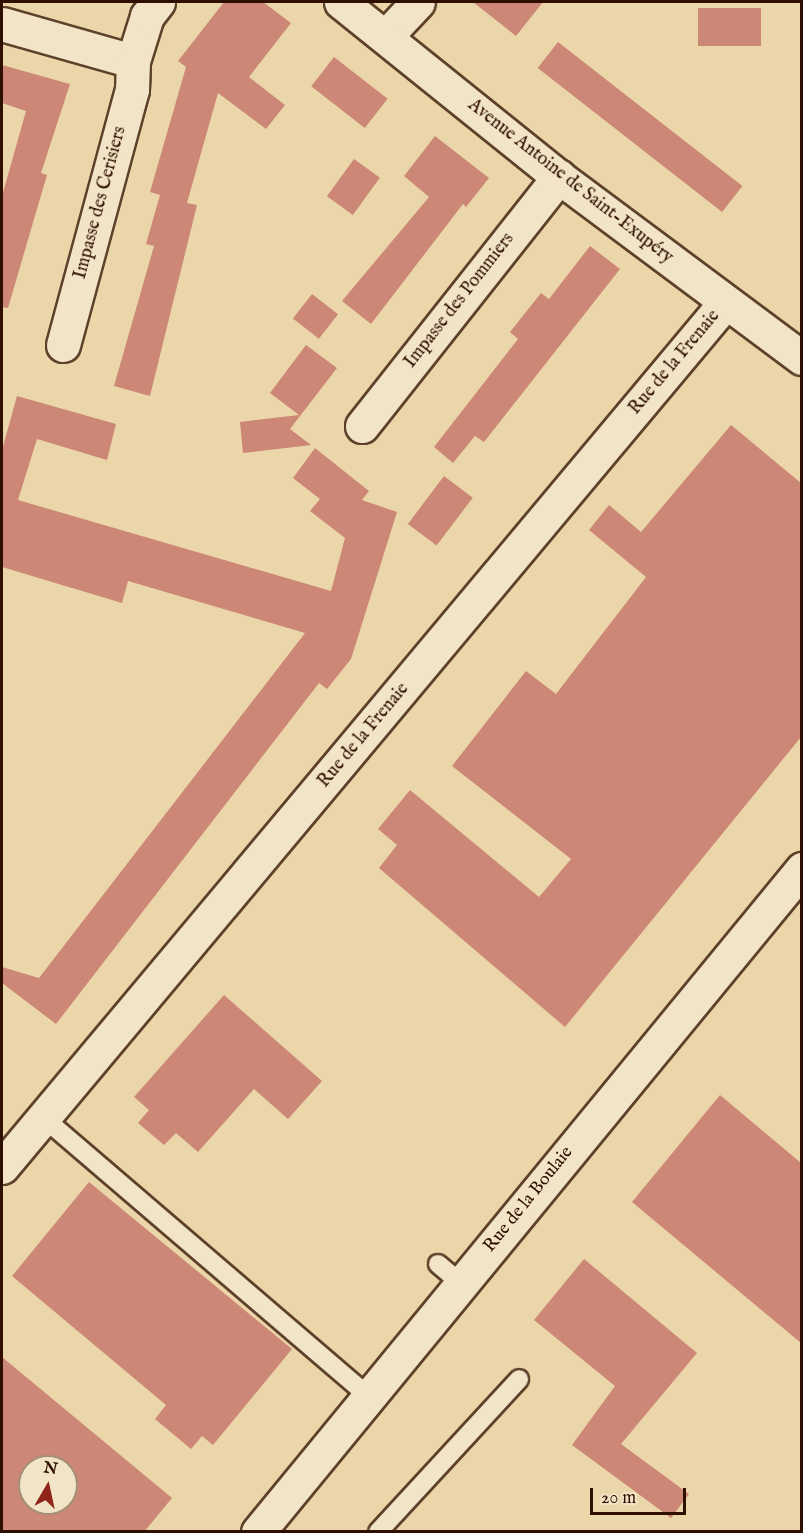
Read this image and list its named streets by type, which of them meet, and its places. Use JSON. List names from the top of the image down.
{
  "streets": {
    "street": [
      "Avenue Antoine de Saint-Exupéry",
      "Impasse des Cerisiers",
      "Impasse des Pommiers",
      "Rue de la Frenaie",
      "Rue de la Boulaie"
    ]
  },
  "crossings": [
    ["Avenue Antoine de Saint-Exupéry", "Impasse des Pommiers"],
    ["Avenue Antoine de Saint-Exupéry", "Rue de la Frenaie"]
  ],
  "scale_bar": "20 m",
  "north": "top"
}
